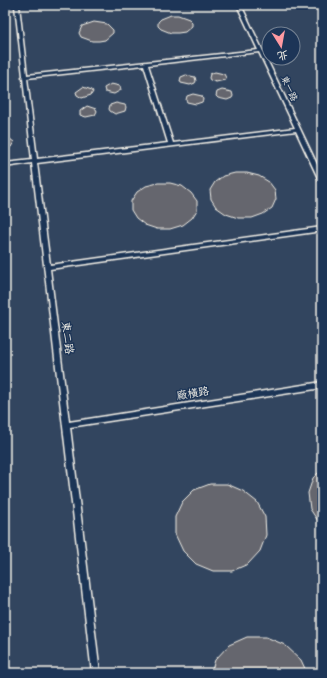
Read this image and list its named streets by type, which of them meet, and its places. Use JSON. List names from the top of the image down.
{
  "streets": {
    "lane": ["東一路", "東二路", "廠橫路"]
  },
  "crossings": [
    ["東二路", "廠橫路"]
  ],
  "north": "bottom"
}
